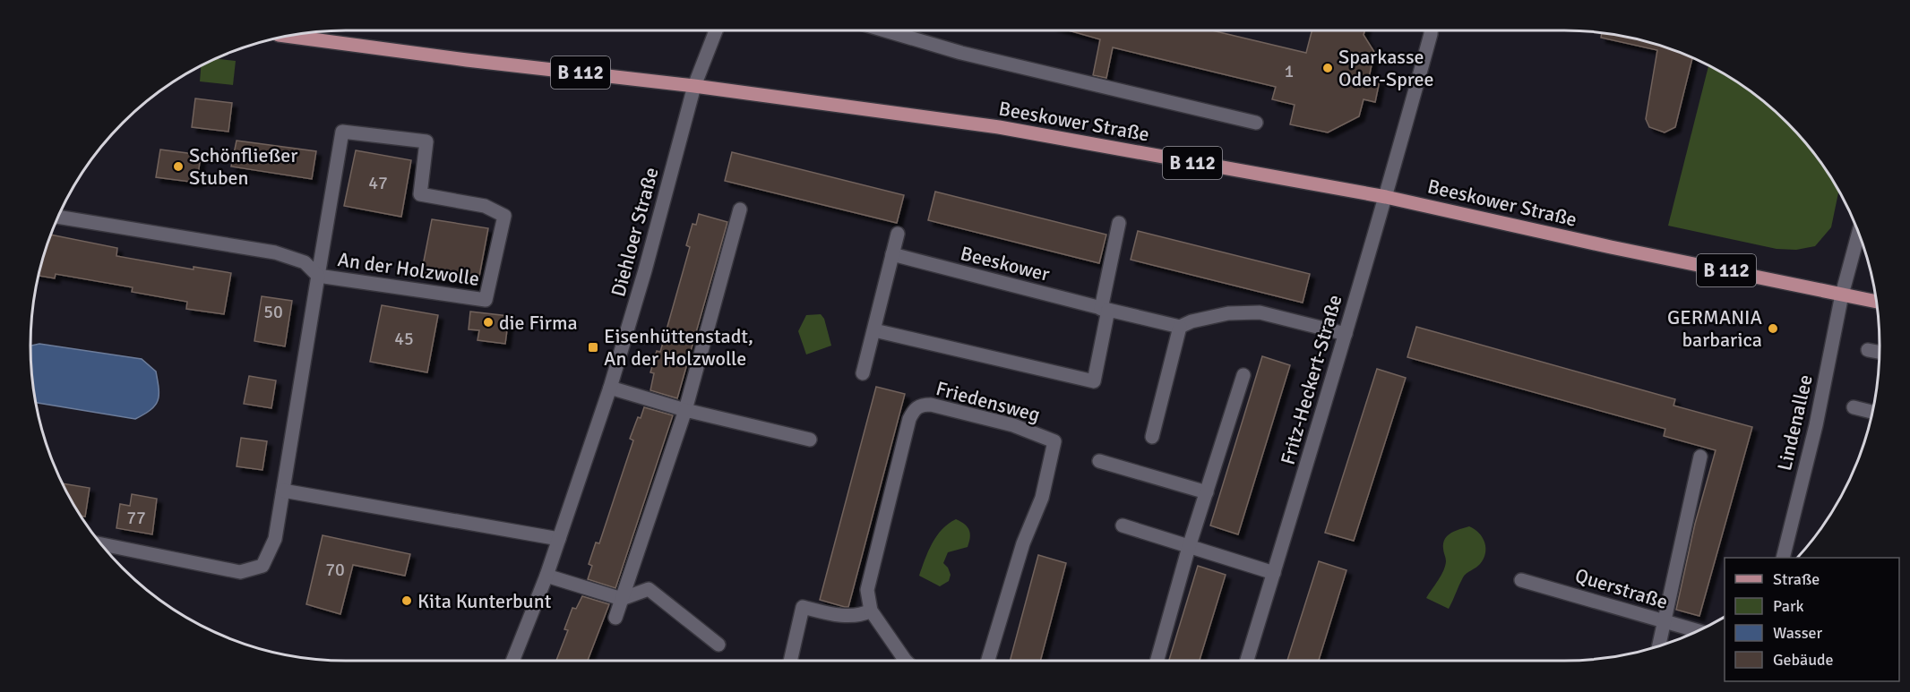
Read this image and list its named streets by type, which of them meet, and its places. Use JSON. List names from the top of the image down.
{
  "streets": {
    "main road": ["B 112", "Beeskower Straße"],
    "street": [
      "Diehloer Straße",
      "Beeskower",
      "An der Holzwolle",
      "Fritz-Heckert-Straße",
      "Friedensweg",
      "Lindenallee",
      "Querstraße"
    ]
  },
  "crossings": [
    ["Beeskower Straße", "Diehloer Straße"],
    ["Beeskower Straße", "Fritz-Heckert-Straße"],
    ["Beeskower Straße", "Lindenallee"]
  ],
  "places": {
    "other": [
      "Sparkasse Oder-Spree",
      "Schönfließer Stuben",
      "die Firma",
      "GERMANIA barbarica",
      "Kita Kunterbunt"
    ],
    "transit": ["Eisenhüttenstadt, An der Holzwolle"]
  },
  "house_numbers": [
    "1",
    "47",
    "50",
    "45",
    "77",
    "70"
  ],
  "legend": [
    "Straße",
    "Park",
    "Wasser",
    "Gebäude"
  ]
}
